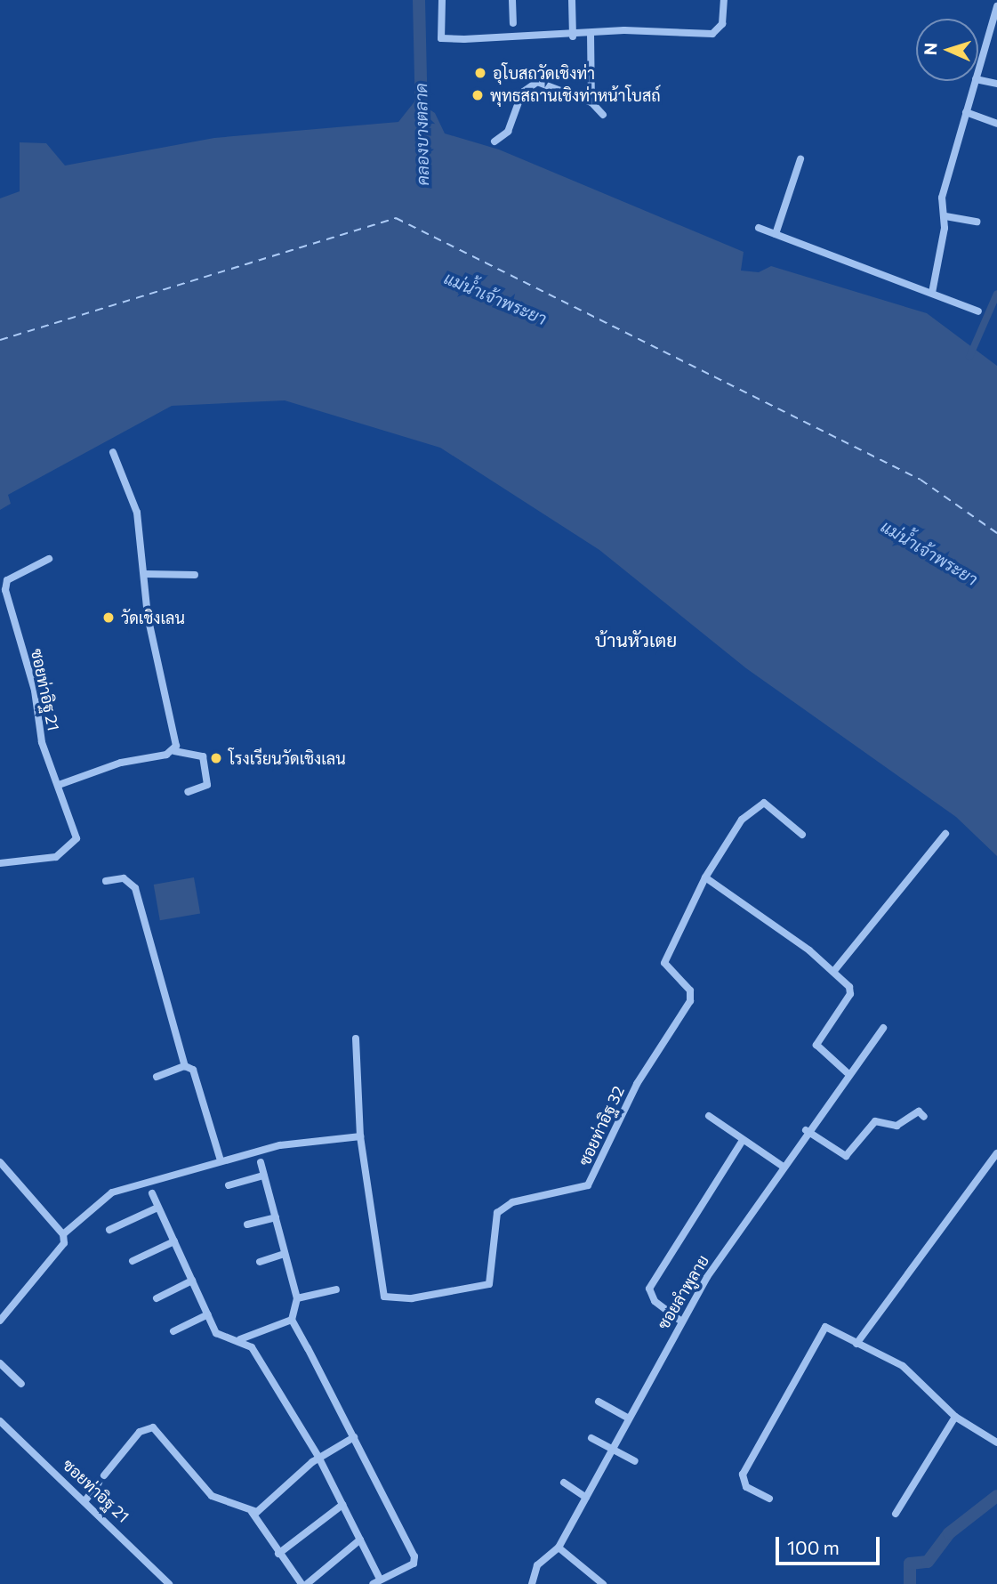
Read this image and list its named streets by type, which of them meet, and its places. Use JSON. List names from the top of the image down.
{
  "streets": {
    "street": ["ซอยท่าอิฐ 21", "ซอยท่าอิฐ 32", "ซอยลำพูลาย"]
  },
  "districts": ["บ้านหัวเตย"],
  "water": ["คลองบางตลาด", "แม่น้ำเจ้าพระยา"],
  "places": [
    "อุโบสถวัดเชิงท่า",
    "พุทธสถานเชิงท่าหน้าโบสถ์",
    "วัดเชิงเลน",
    "โรงเรียนวัดเชิงเลน"
  ],
  "scale_bar": "100 m",
  "north": "left"
}
